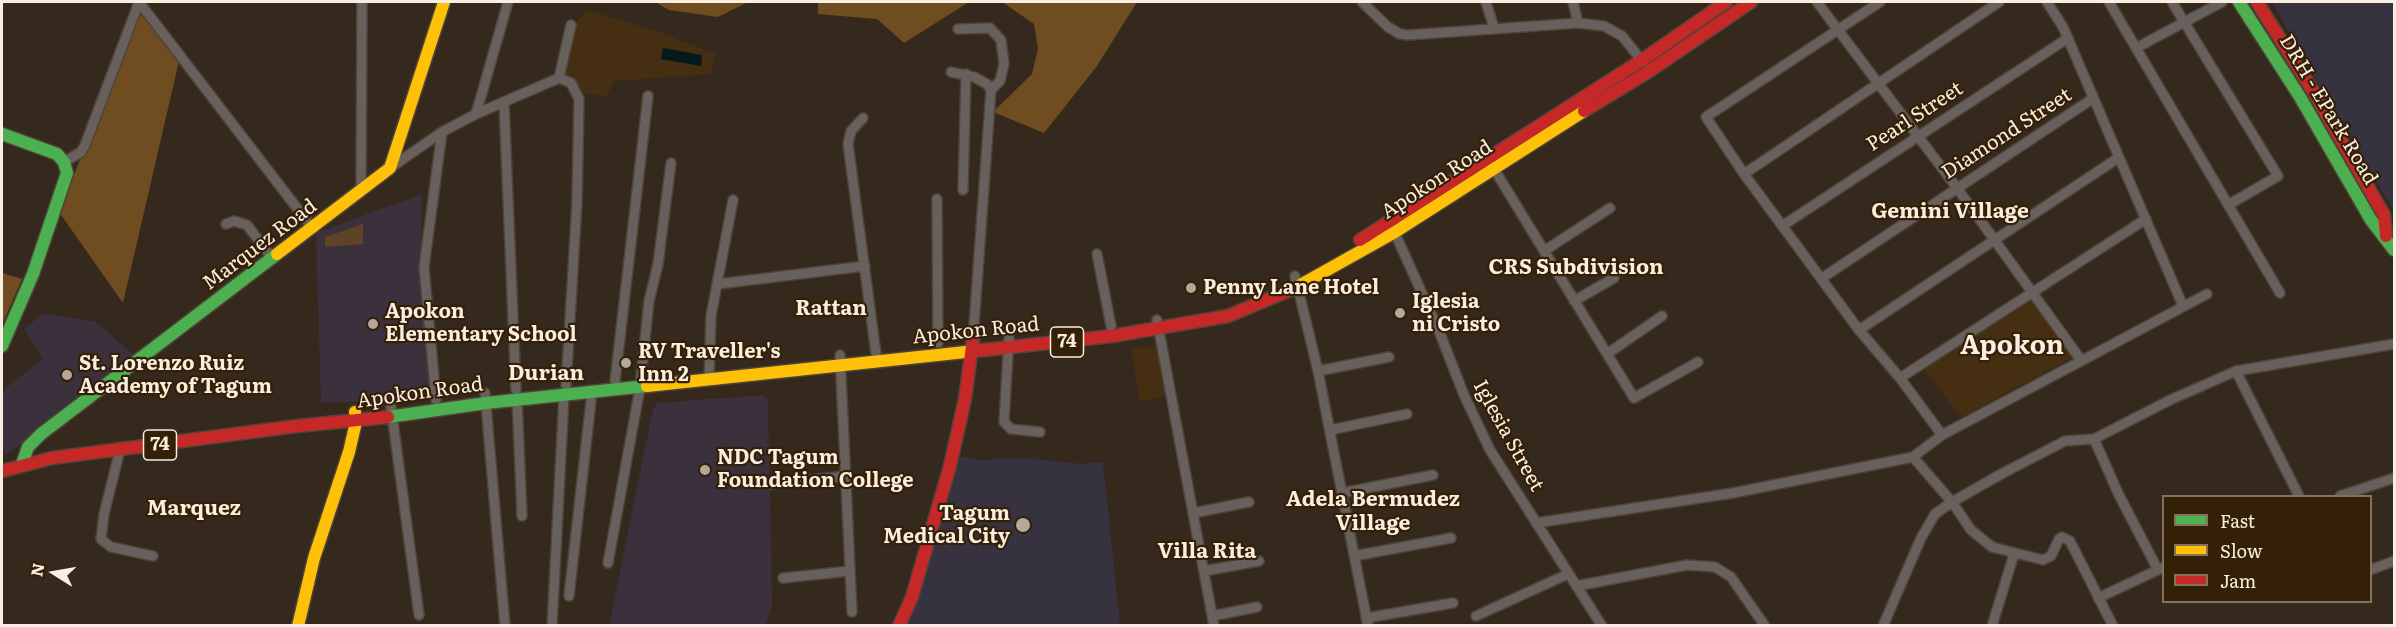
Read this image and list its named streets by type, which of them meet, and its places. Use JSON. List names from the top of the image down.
{
  "streets": {
    "main road": [
      "DRH - EPark Road",
      "Apokon Road",
      "Marquez Road",
      "74"
    ],
    "street": ["Pearl Street", "Diamond Street", "Iglesia Street"]
  },
  "crossings": [
    ["Apokon Road", "Marquez Road"],
    ["Apokon Road", "Iglesia Street"]
  ],
  "districts": [
    "Gemini Village",
    "CRS Subdivision",
    "Rattan",
    "Apokon",
    "Durian",
    "Adela Bermudez Village",
    "Marquez",
    "Villa Rita"
  ],
  "places": [
    "Penny Lane Hotel",
    "Iglesia ni Cristo",
    "Apokon Elementary School",
    "RV Traveller's Inn 2",
    "St. Lorenzo Ruiz Academy of Tagum",
    "NDC Tagum Foundation College",
    "Tagum Medical City"
  ],
  "legend": ["Fast", "Slow", "Jam"],
  "north": "left"
}
